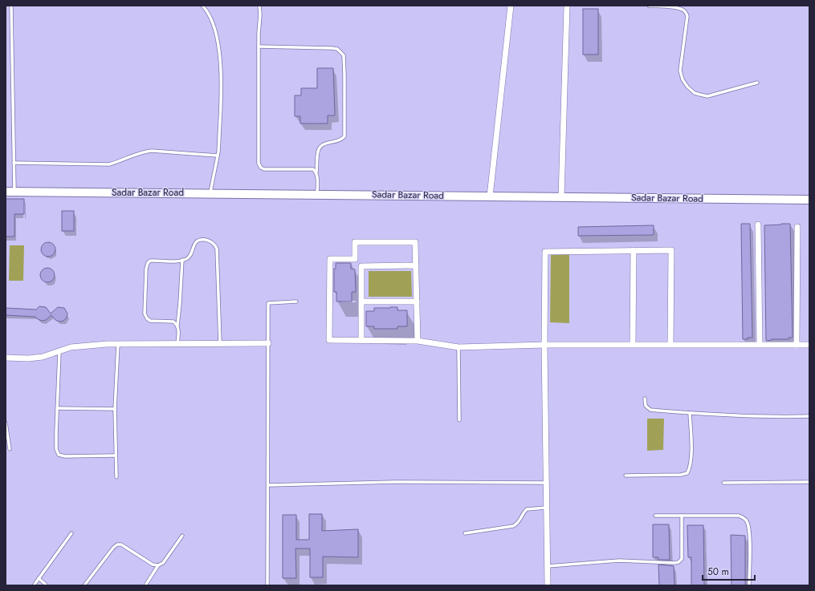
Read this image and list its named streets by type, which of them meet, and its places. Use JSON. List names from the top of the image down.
{
  "streets": {
    "street": ["Sadar Bazar Road"]
  },
  "scale_bar": "50 m"
}
